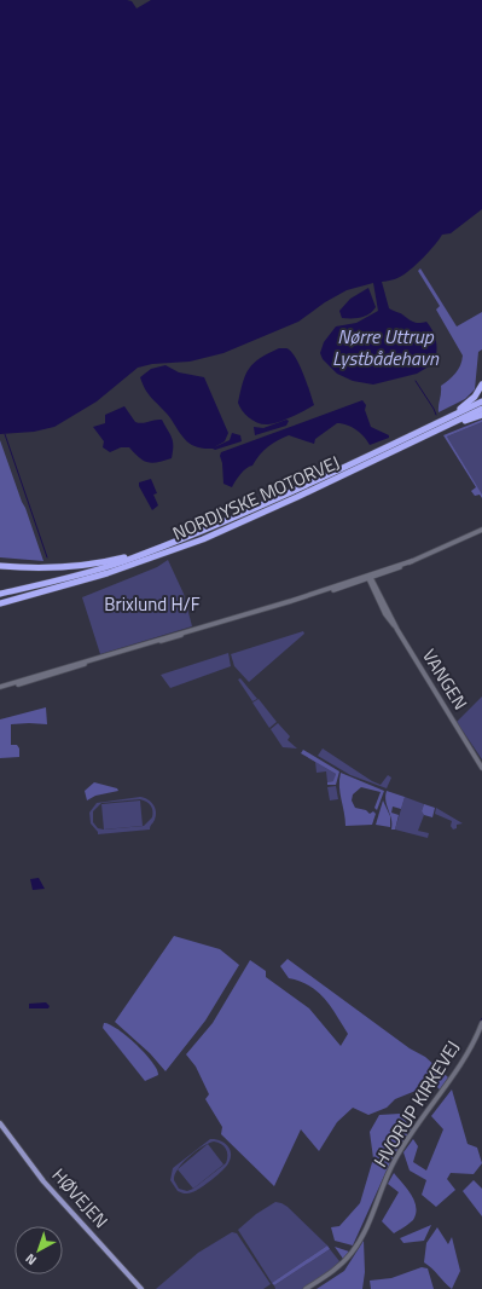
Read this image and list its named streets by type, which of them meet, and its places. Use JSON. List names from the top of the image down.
{
  "streets": {
    "highway": ["NORDJYSKE MOTORVEJ"],
    "main road": ["HØVEJEN"],
    "street": ["VANGEN", "HVORUP KIRKEVEJ"]
  },
  "water": ["Nørre Uttrup Lystbådehavn"],
  "parks": ["Brixlund H/F"],
  "north": "bottom left"
}
